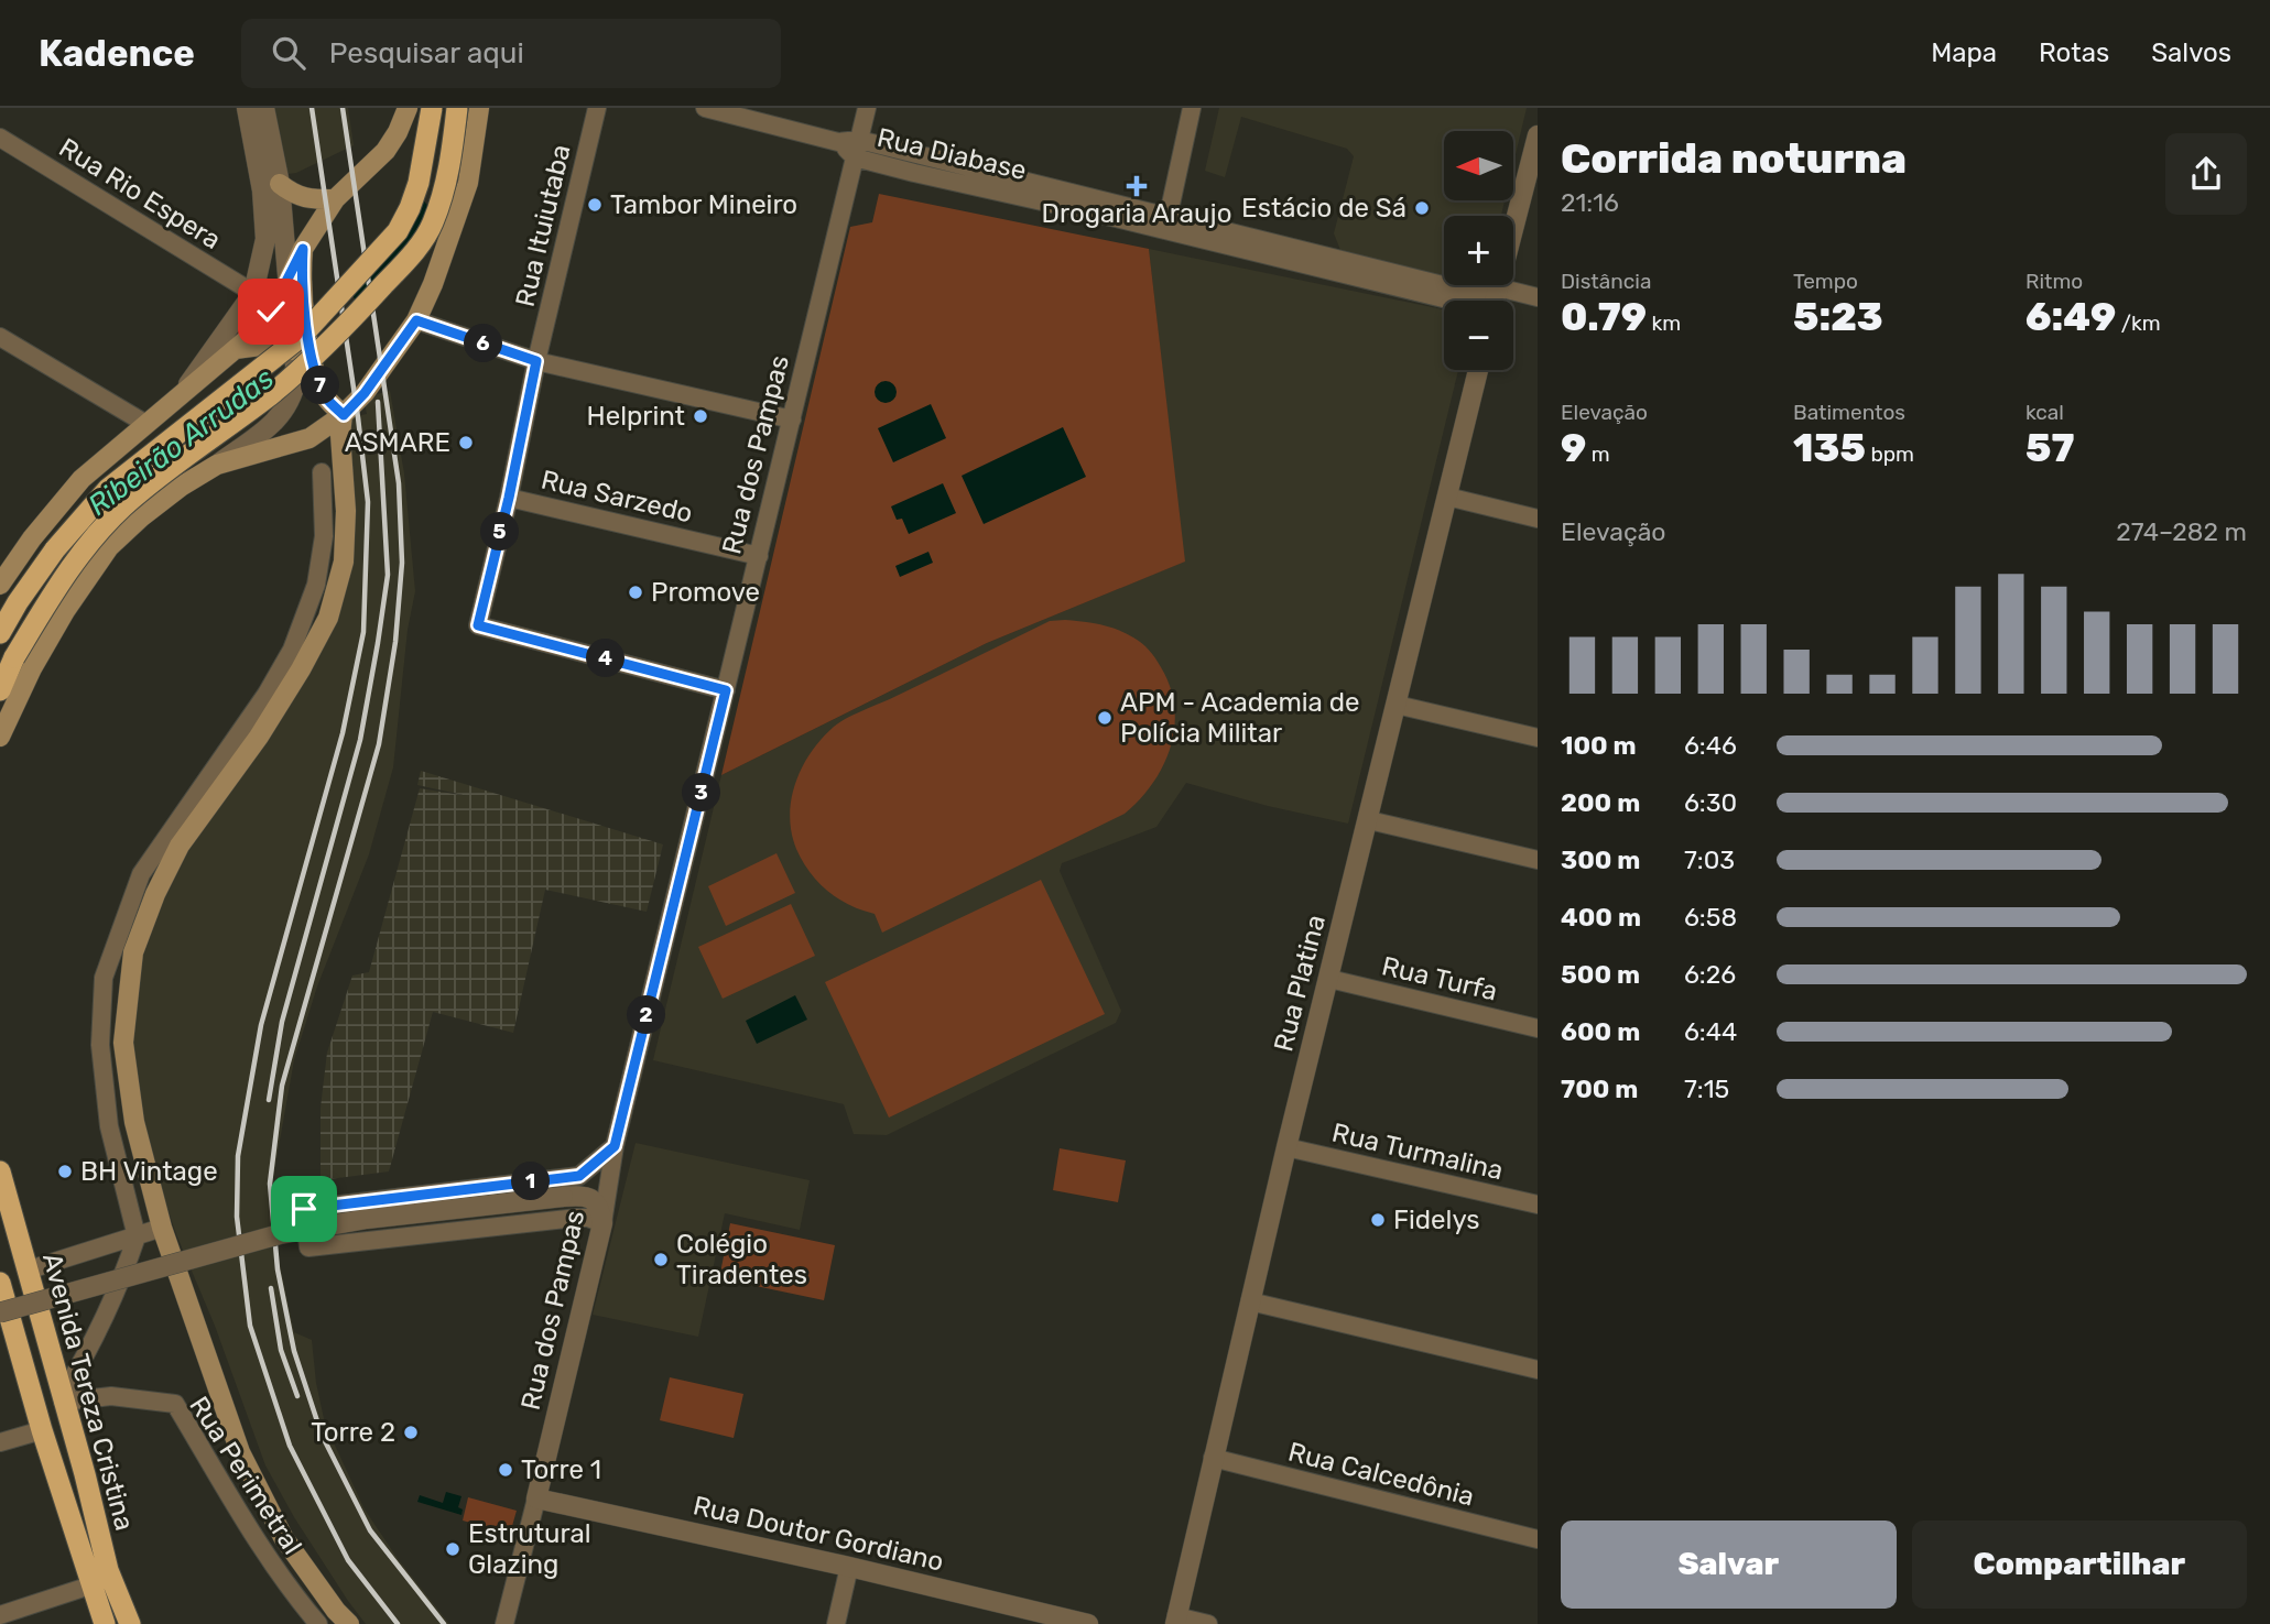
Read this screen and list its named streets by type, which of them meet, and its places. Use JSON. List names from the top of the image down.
{
  "streets": {
    "highway": ["Avenida Tereza Cristina"],
    "street": [
      "Rua Diabase",
      "Rua Rio Espera",
      "Rua Ituiutaba",
      "Rua dos Pampas",
      "Rua Sarzedo",
      "Rua Turfa",
      "Rua Platina",
      "Rua Turmalina",
      "Rua Calcedônia",
      "Rua Perimetral",
      "Rua Doutor Gordiano"
    ]
  },
  "crossings": [
    ["Rua Diabase", "Rua dos Pampas"],
    ["Rua Ituiutaba", "Rua dos Pampas"],
    ["Rua Ituiutaba", "Rua Sarzedo"],
    ["Rua dos Pampas", "Rua Sarzedo"],
    ["Rua dos Pampas", "Rua Doutor Gordiano"],
    ["Rua Turfa", "Rua Platina"],
    ["Rua Platina", "Rua Turmalina"],
    ["Rua Platina", "Rua Calcedônia"],
    ["Avenida Tereza Cristina", "Rua Perimetral"]
  ],
  "water": ["Ribeirão Arrudas"],
  "places": {
    "health": ["Drogaria Araujo"],
    "other": [
      "Tambor Mineiro",
      "Estácio de Sá",
      "Helprint",
      "ASMARE",
      "Promove",
      "APM - Academia de Polícia Militar",
      "BH Vintage",
      "Fidelys",
      "Colégio Tiradentes",
      "Torre 2",
      "Torre 1",
      "Estrutural Glazing"
    ]
  },
  "north": "left",
  "page": {
    "header": "Kadence",
    "search": "Pesquisar aqui",
    "nav": ["Mapa", "Rotas", "Salvos"],
    "heading": ["Corrida noturna", "21:16"],
    "map_buttons": ["+", "−"],
    "stats": [
      ["Distância", "0.79 km"],
      ["Tempo", "5:23"],
      ["Ritmo", "6:49 /km"],
      ["Elevação", "9 m"],
      ["Batimentos", "135 bpm"],
      ["kcal", "57"]
    ],
    "pins": [
      "6",
      "7",
      "5",
      "4",
      "3",
      "2",
      "1"
    ],
    "chart": ["Elevação", "274–282 m"],
    "list": [
      {
        "name": "100 m",
        "note": "6:46"
      },
      {
        "name": "200 m",
        "note": "6:30"
      },
      {
        "name": "300 m",
        "note": "7:03"
      },
      {
        "name": "400 m",
        "note": "6:58"
      },
      {
        "name": "500 m",
        "note": "6:26"
      },
      {
        "name": "600 m",
        "note": "6:44"
      },
      {
        "name": "700 m",
        "note": "7:15"
      }
    ],
    "buttons": ["Salvar", "Compartilhar"]
  }
}
